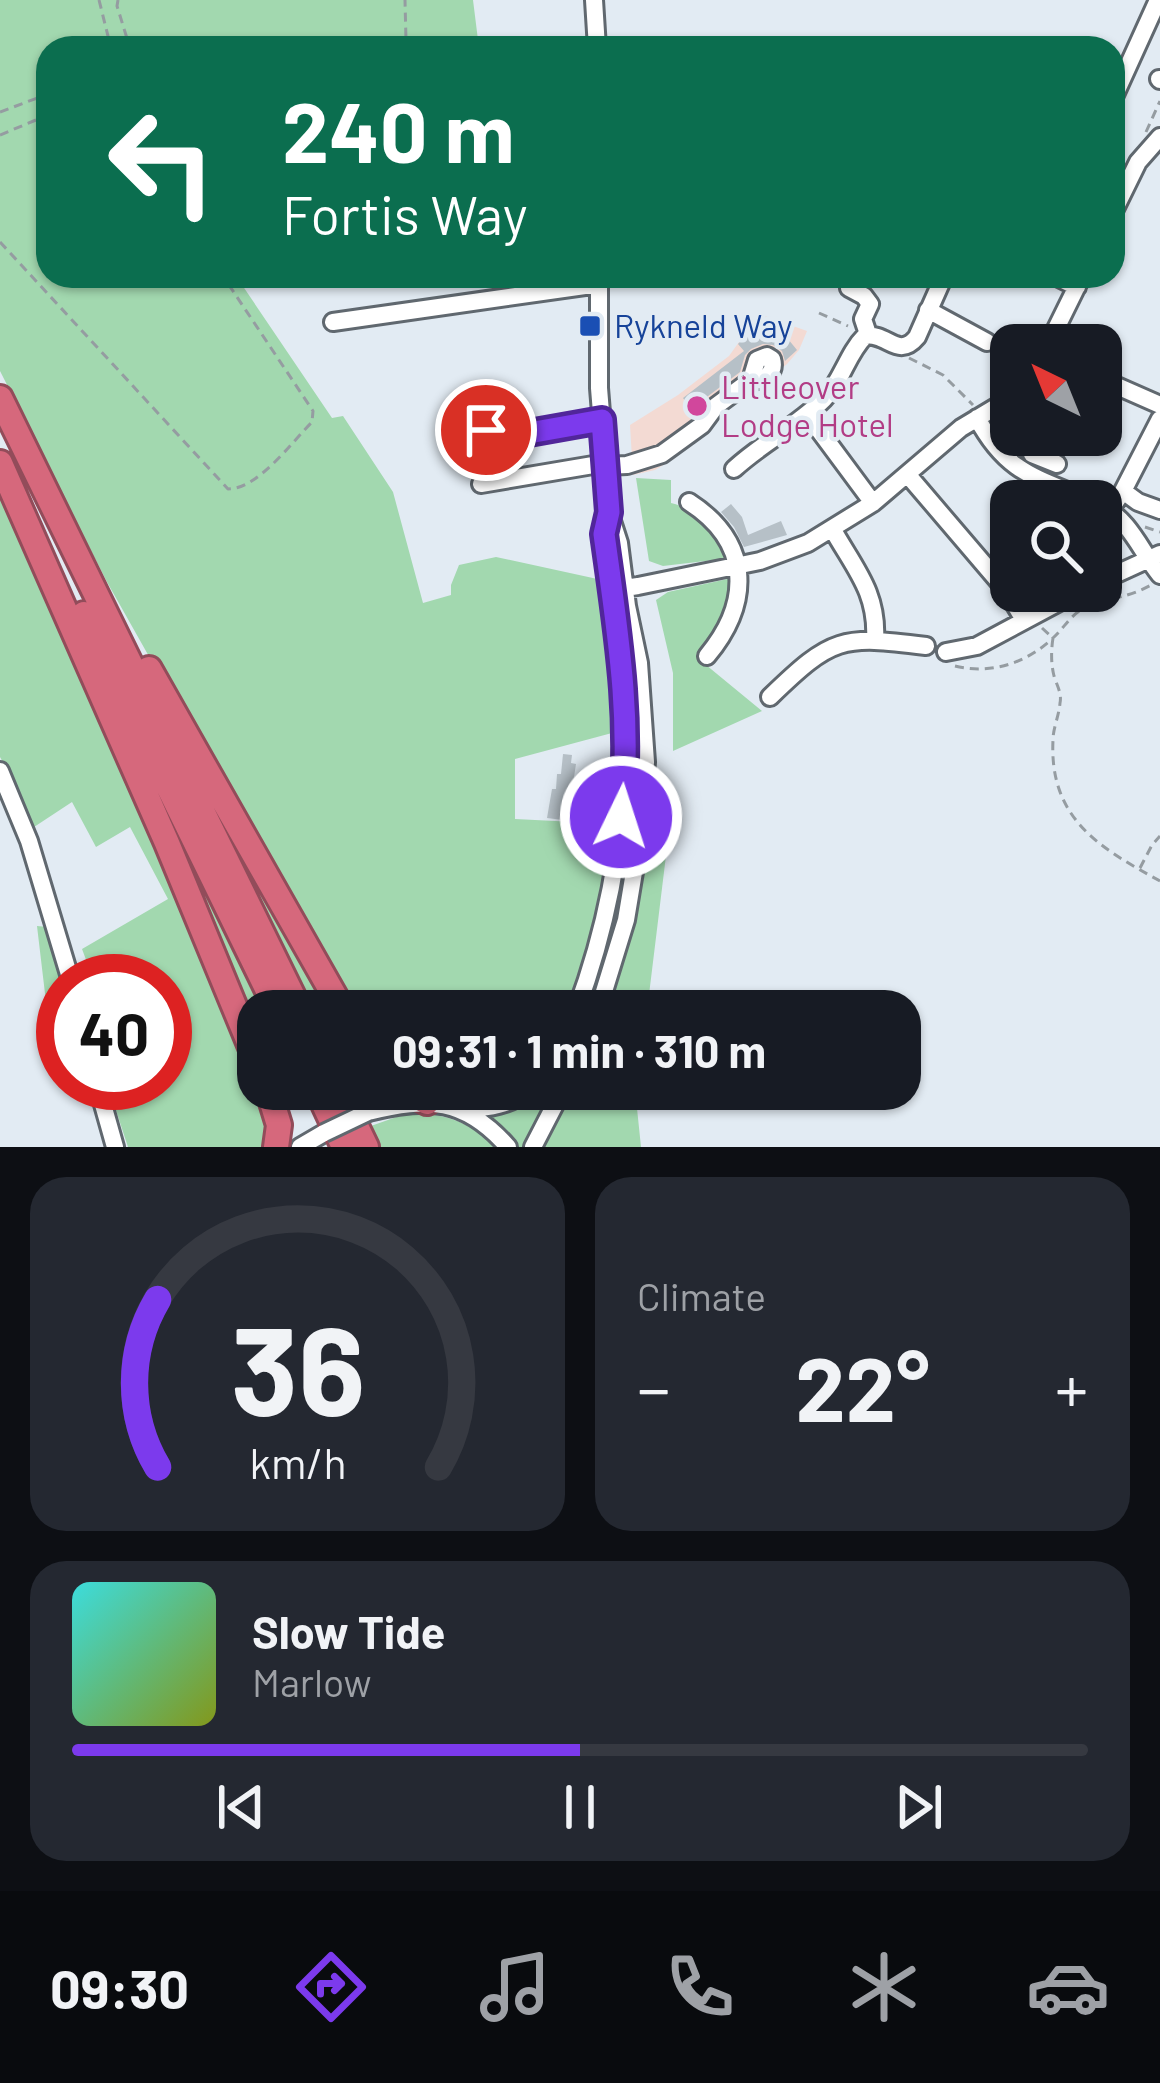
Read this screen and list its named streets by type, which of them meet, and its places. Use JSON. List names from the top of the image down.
{
  "places": {
    "transit": ["Rykneld Way"],
    "other": ["Littleover Lodge Hotel"]
  },
  "north": "top left",
  "page": {
    "turn": ["240 m", "Fortis Way"],
    "limit": "40",
    "trip": "09:31 · 1 min · 310 m",
    "tile": "Climate",
    "heat": ["−", "22°", "+"],
    "song": ["Slow Tide", "Marlow"],
    "tabs": "09:30",
    "gauge": ["36", "km/h"]
  }
}
